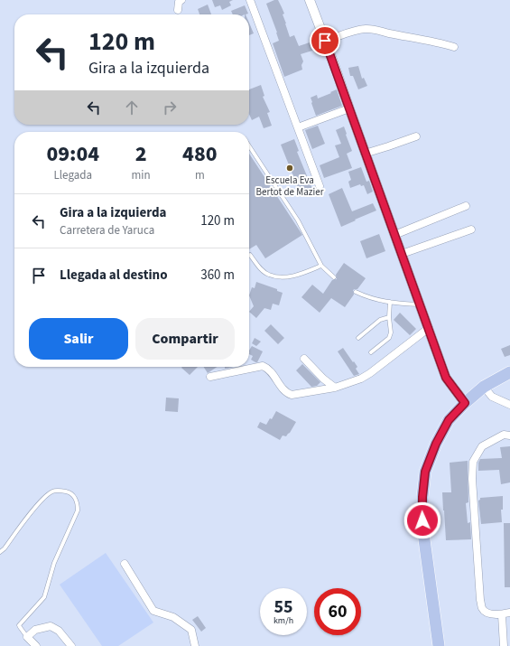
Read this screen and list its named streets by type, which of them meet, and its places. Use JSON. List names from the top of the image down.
{
  "places": ["Escuela Eva Bertot de Mazier"],
  "page": {
    "turn": ["120 m", "Gira a la izquierda"],
    "eta": [
      "09:04",
      "Llegada",
      "2",
      "min",
      "480",
      "m"
    ],
    "list": [
      {
        "name": "Gira a la izquierda",
        "note": "Carretera de Yaruca",
        "value": "120 m"
      },
      {
        "name": "Llegada al destino",
        "value": "360 m"
      }
    ],
    "buttons": ["Salir", "Compartir"],
    "speed": "55 km/h",
    "limit": "60"
  }
}
